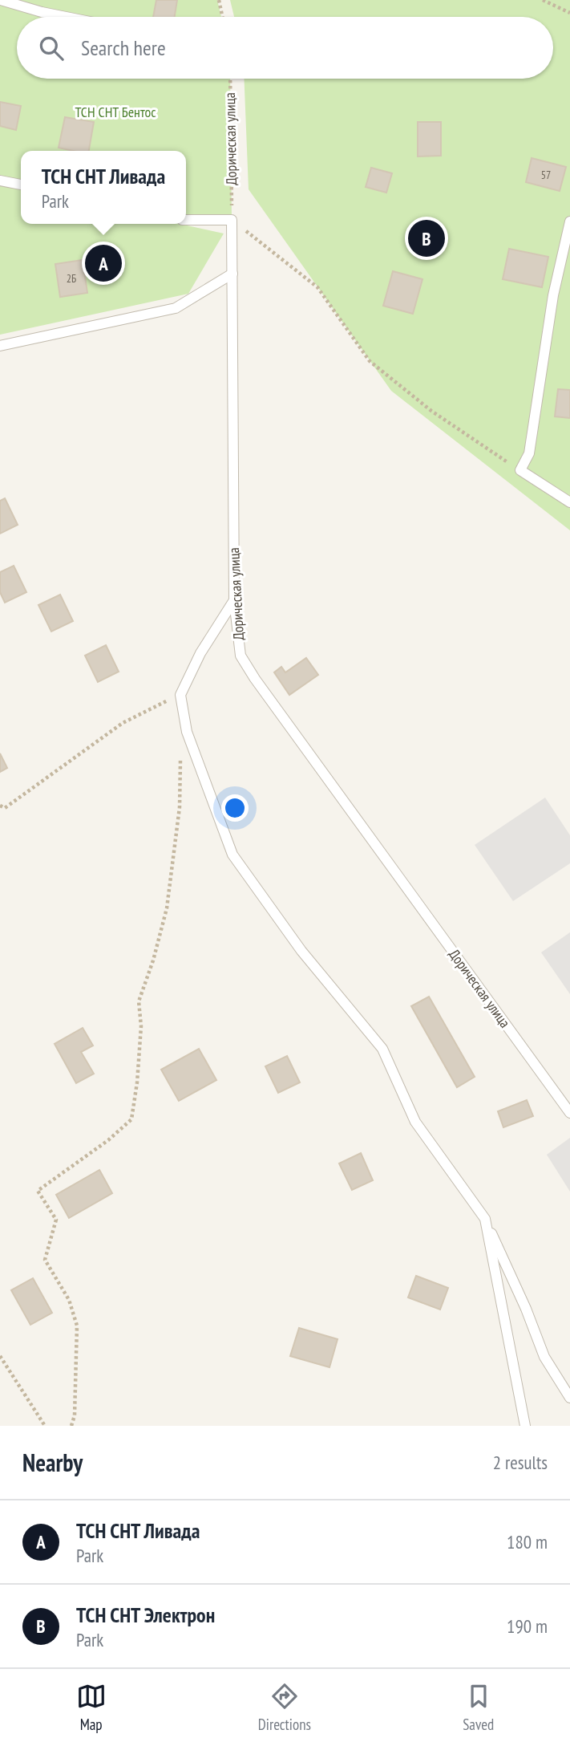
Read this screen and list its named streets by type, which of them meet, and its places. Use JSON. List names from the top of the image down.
{
  "streets": {
    "lane": ["Дорическая улица"]
  },
  "parks": ["ТСН СНТ Бентос"],
  "house_numbers": ["57", "2Б"],
  "page": {
    "search": "Search here",
    "popup": ["ТСН СНТ Ливада", "Park"],
    "pins": ["B", "A"],
    "heading": ["Nearby", "2 results"],
    "list": [
      {
        "mark": "A",
        "name": "ТСН СНТ Ливада",
        "note": "Park",
        "value": "180 m"
      },
      {
        "mark": "B",
        "name": "ТСН СНТ Электрон",
        "note": "Park",
        "value": "190 m"
      }
    ],
    "nav": ["Map", "Directions", "Saved"]
  }
}
